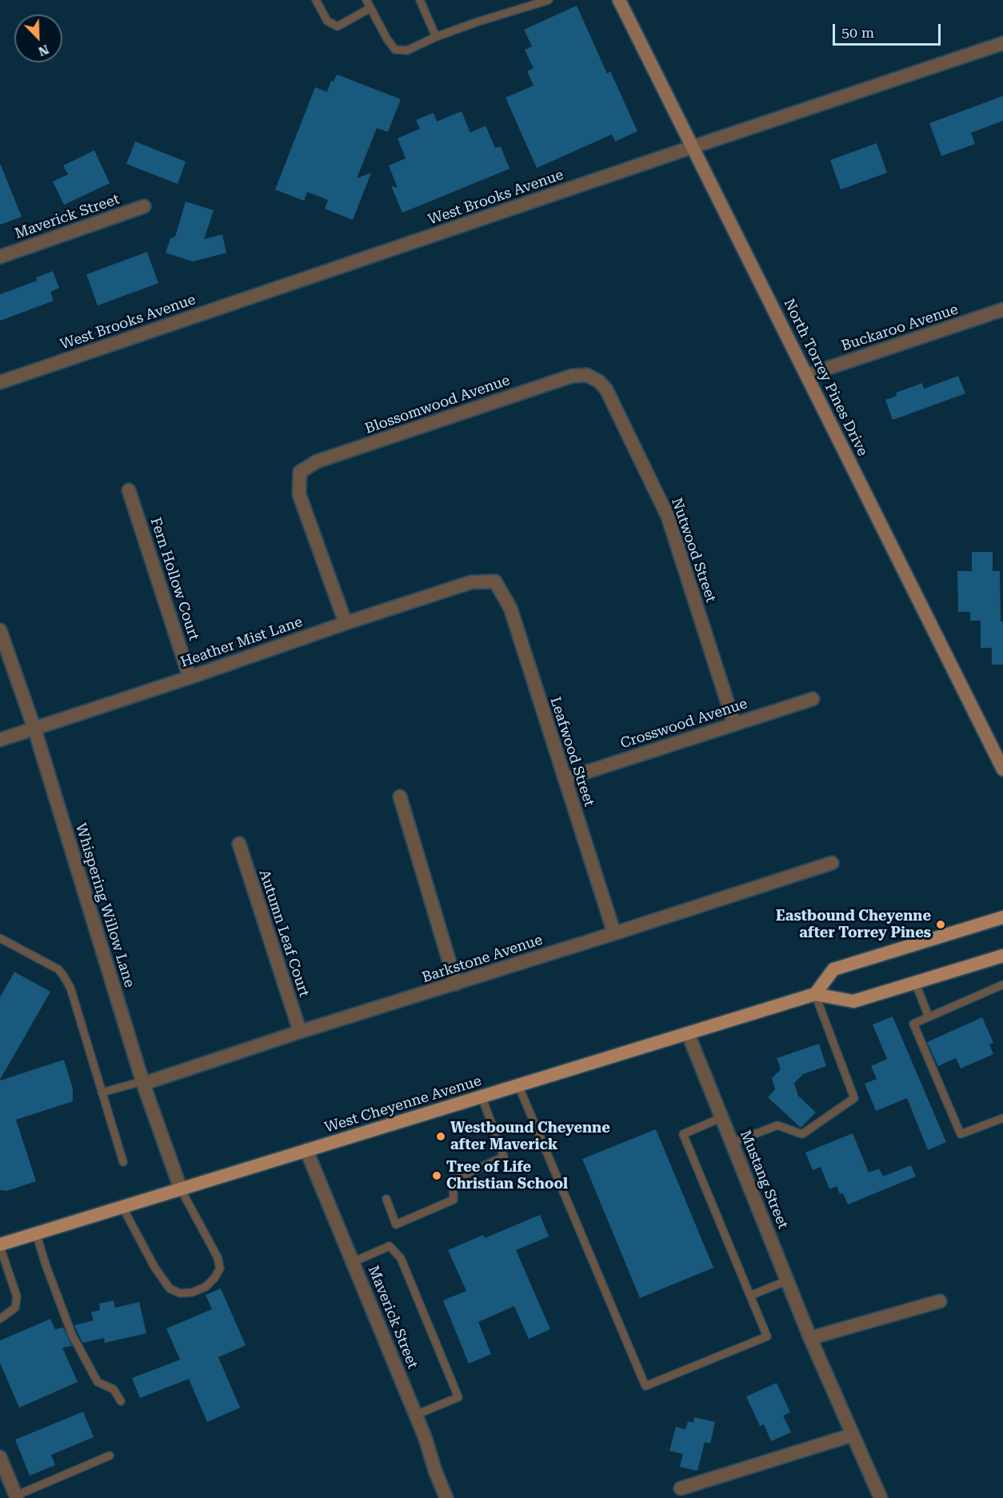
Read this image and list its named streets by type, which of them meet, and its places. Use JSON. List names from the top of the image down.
{
  "streets": {
    "main road": ["North Torrey Pines Drive", "West Cheyenne Avenue"],
    "street": [
      "West Brooks Avenue",
      "Maverick Street",
      "Buckaroo Avenue",
      "Blossomwood Avenue",
      "Nutwood Street",
      "Fern Hollow Court",
      "Heather Mist Lane",
      "Crosswood Avenue",
      "Leafwood Street",
      "Whispering Willow Lane",
      "Autumn Leaf Court",
      "Barkstone Avenue",
      "Mustang Street"
    ]
  },
  "crossings": [
    ["West Brooks Avenue", "North Torrey Pines Drive"],
    ["Maverick Street", "West Cheyenne Avenue"],
    ["Buckaroo Avenue", "North Torrey Pines Drive"],
    ["Blossomwood Avenue", "Nutwood Street"],
    ["Blossomwood Avenue", "Heather Mist Lane"],
    ["Nutwood Street", "Crosswood Avenue"],
    ["Fern Hollow Court", "Heather Mist Lane"],
    ["Heather Mist Lane", "Leafwood Street"],
    ["Heather Mist Lane", "Whispering Willow Lane"],
    ["Crosswood Avenue", "Leafwood Street"],
    ["Leafwood Street", "Barkstone Avenue"],
    ["Whispering Willow Lane", "Barkstone Avenue"],
    ["Whispering Willow Lane", "West Cheyenne Avenue"],
    ["Autumn Leaf Court", "Barkstone Avenue"],
    ["West Cheyenne Avenue", "Mustang Street"]
  ],
  "places": ["Eastbound Cheyenne after Torrey Pines", "Westbound Cheyenne after Maverick", "Tree of Life Christian School"],
  "scale_bar": "50 m",
  "north": "bottom right"
}
